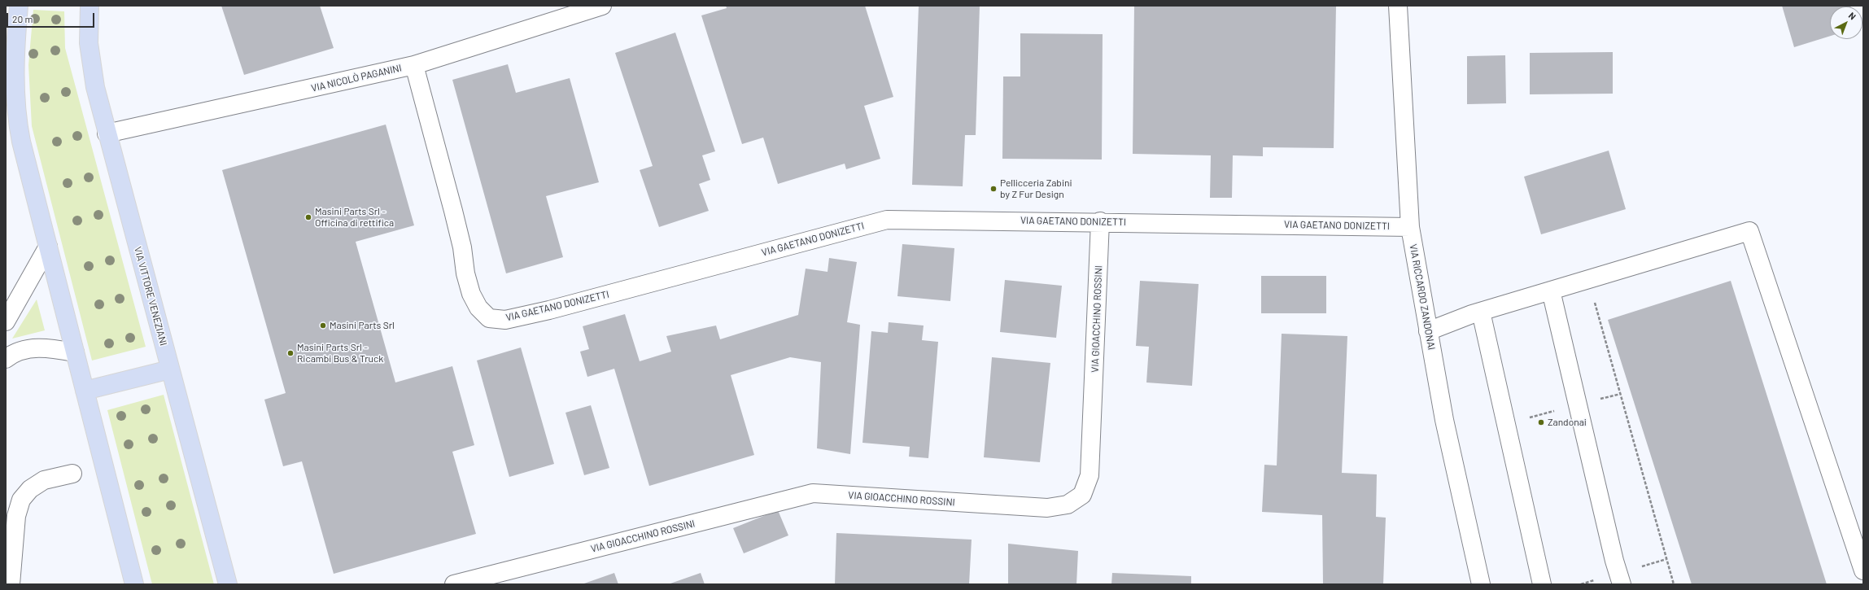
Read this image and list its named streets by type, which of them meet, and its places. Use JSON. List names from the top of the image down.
{
  "streets": {
    "main road": ["VIA VITTORE VENEZIANI"],
    "street": [
      "VIA NICOLÒ PAGANINI",
      "VIA GAETANO DONIZETTI",
      "VIA RICCARDO ZANDONAI",
      "VIA GIOACCHINO ROSSINI"
    ]
  },
  "crossings": [
    ["VIA NICOLÒ PAGANINI", "VIA GAETANO DONIZETTI"],
    ["VIA NICOLÒ PAGANINI", "VIA VITTORE VENEZIANI"],
    ["VIA GAETANO DONIZETTI", "VIA RICCARDO ZANDONAI"],
    ["VIA GAETANO DONIZETTI", "VIA GIOACCHINO ROSSINI"]
  ],
  "places": [
    "Pellicceria Zabini by Z Fur Design",
    "Masini Parts Srl - Officina di rettifica",
    "Masini Parts Srl",
    "Masini Parts Srl - Ricambi Bus & Truck",
    "Zandonai"
  ],
  "scale_bar": "20 m",
  "north": "top right"
}
